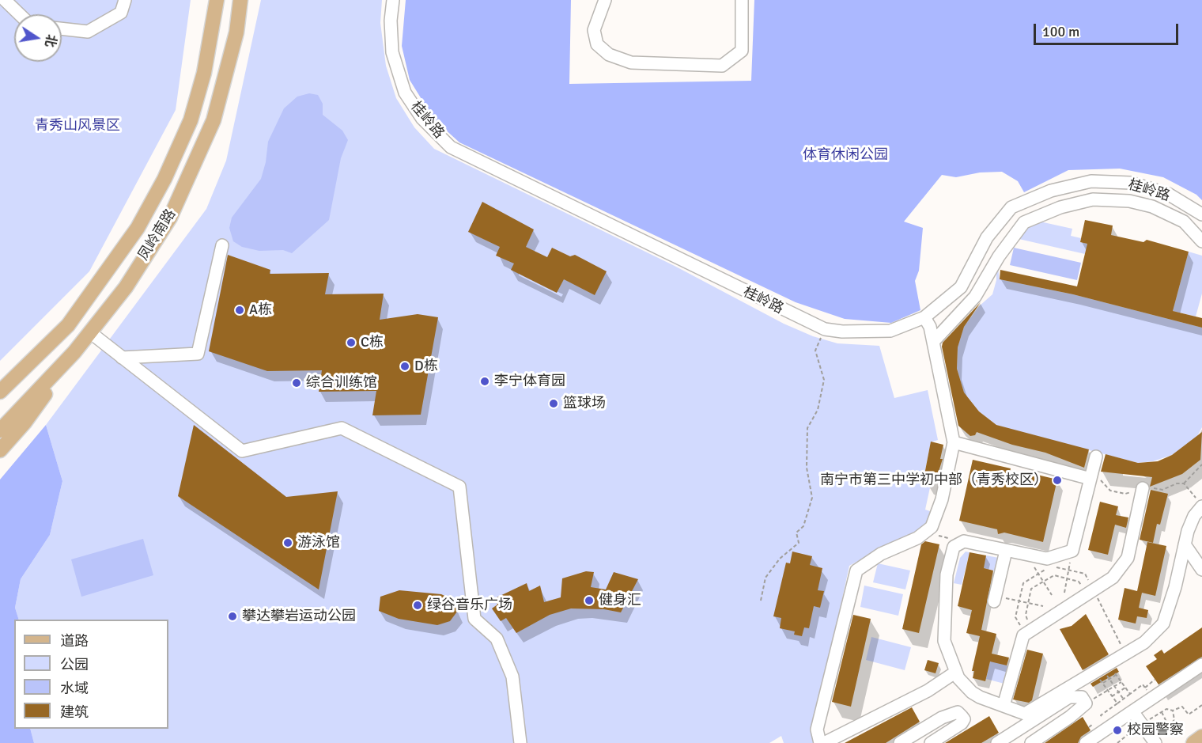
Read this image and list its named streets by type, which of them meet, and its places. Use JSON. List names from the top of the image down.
{
  "streets": {
    "main road": ["凤岭南路"],
    "street": ["桂岭路"]
  },
  "parks": ["青秀山风景区", "体育休闲公园"],
  "places": [
    "A栋",
    "C栋",
    "D栋",
    "李宁体育园",
    "综合训练馆",
    "篮球场",
    "南宁市第三中学初中部（青秀校区）",
    "游泳馆",
    "健身汇",
    "绿谷音乐广场",
    "攀达攀岩运动公园",
    "校园警察"
  ],
  "legend": [
    "道路",
    "公园",
    "水域",
    "建筑"
  ],
  "scale_bar": "100 m",
  "north": "right"
}
